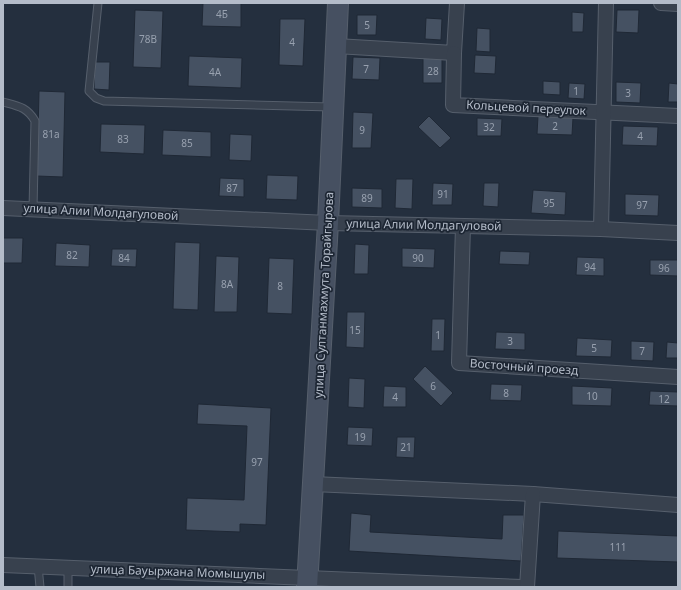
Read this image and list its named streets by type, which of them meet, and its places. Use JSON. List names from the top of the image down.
{
  "streets": {
    "street": [
      "Кольцевой переулок",
      "улица Алии Молдагуловой",
      "улица Султанмахмута Торайгырова",
      "Восточный проезд",
      "улица Бауыржана Момышулы"
    ]
  },
  "crossings": [
    ["Кольцевой переулок", "улица Алии Молдагуловой"],
    ["улица Алии Молдагуловой", "улица Султанмахмута Торайгырова"],
    ["улица Алии Молдагуловой", "Восточный проезд"],
    ["улица Султанмахмута Торайгырова", "улица Бауыржана Момышулы"]
  ],
  "house_numbers": [
    "4Б",
    "5",
    "78В",
    "4",
    "7",
    "28",
    "4А",
    "1",
    "3",
    "2",
    "32",
    "9",
    "81а",
    "4",
    "83",
    "85",
    "87",
    "91",
    "89",
    "95",
    "97",
    "82",
    "84",
    "90",
    "94",
    "96",
    "8А",
    "8",
    "15",
    "1",
    "3",
    "5",
    "7",
    "6",
    "8",
    "10",
    "4",
    "12",
    "19",
    "21",
    "97",
    "111"
  ]
}
